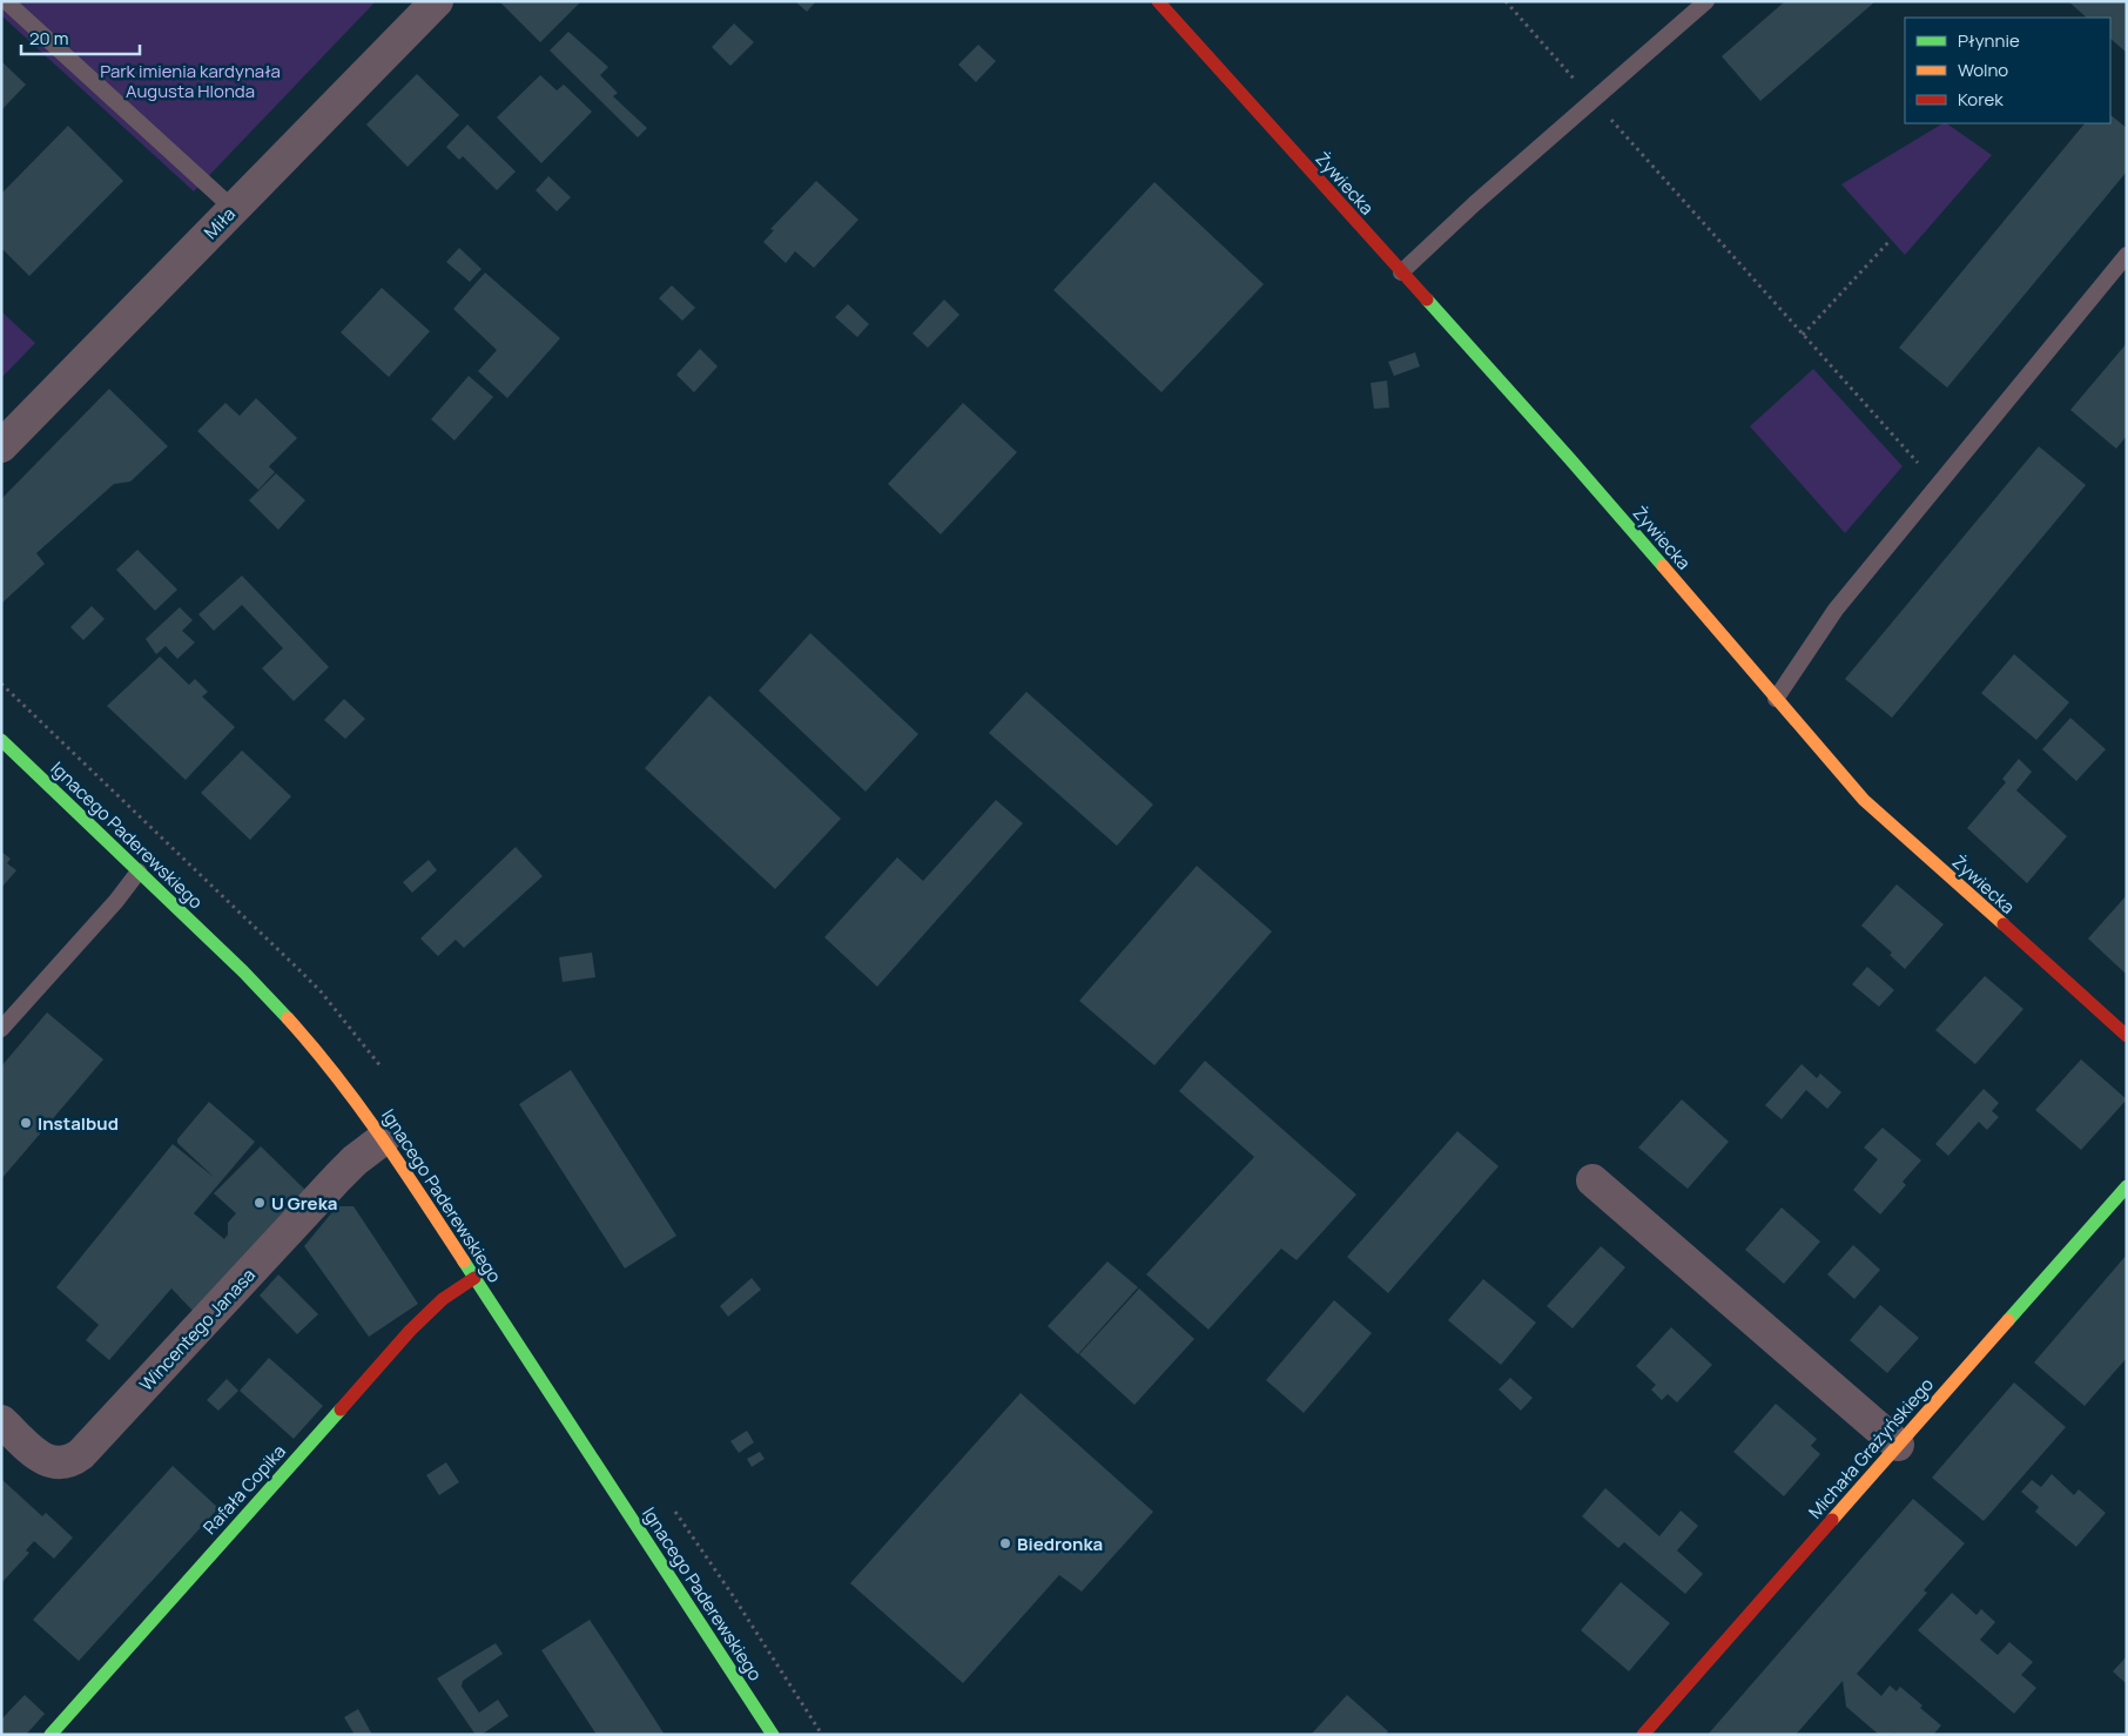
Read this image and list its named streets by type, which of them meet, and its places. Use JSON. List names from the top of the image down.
{
  "streets": {
    "street": [
      "Żywiecka",
      "Miła",
      "Ignacego Paderewskiego",
      "Wincentego Janasa",
      "Michała Grażyńskiego",
      "Rafała Copika"
    ]
  },
  "crossings": [
    ["Ignacego Paderewskiego", "Wincentego Janasa"],
    ["Ignacego Paderewskiego", "Rafała Copika"]
  ],
  "parks": ["Park imienia kardynała Augusta Hlonda"],
  "places": ["Instalbud", "U Greka", "Biedronka"],
  "legend": ["Płynnie", "Wolno", "Korek"],
  "scale_bar": "20 m"
}
